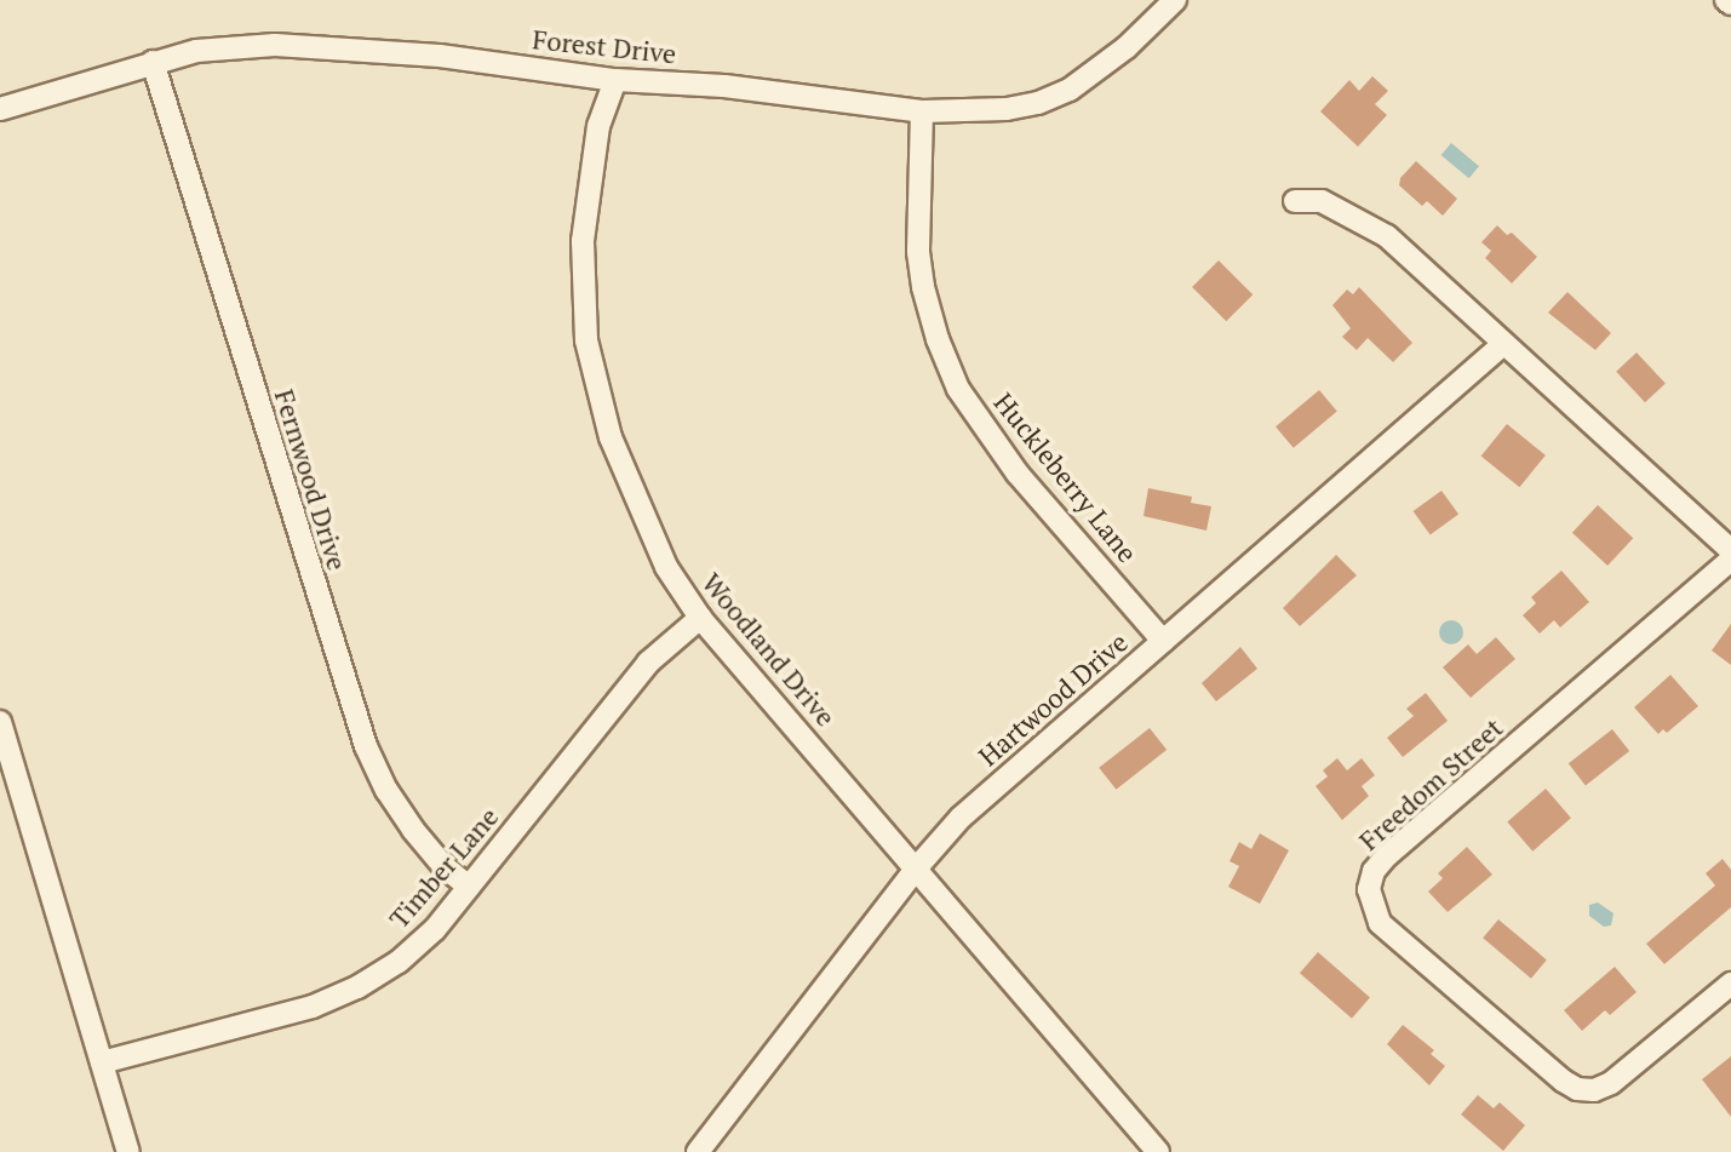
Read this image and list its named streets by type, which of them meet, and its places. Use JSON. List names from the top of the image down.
{
  "streets": {
    "street": [
      "Forest Drive",
      "Huckleberry Lane",
      "Fernwood Drive",
      "Woodland Drive",
      "Hartwood Drive",
      "Freedom Street",
      "Timber Lane"
    ]
  },
  "crossings": [
    ["Forest Drive", "Huckleberry Lane"],
    ["Forest Drive", "Fernwood Drive"],
    ["Forest Drive", "Woodland Drive"],
    ["Huckleberry Lane", "Hartwood Drive"],
    ["Fernwood Drive", "Timber Lane"],
    ["Woodland Drive", "Hartwood Drive"],
    ["Woodland Drive", "Timber Lane"]
  ]
}
